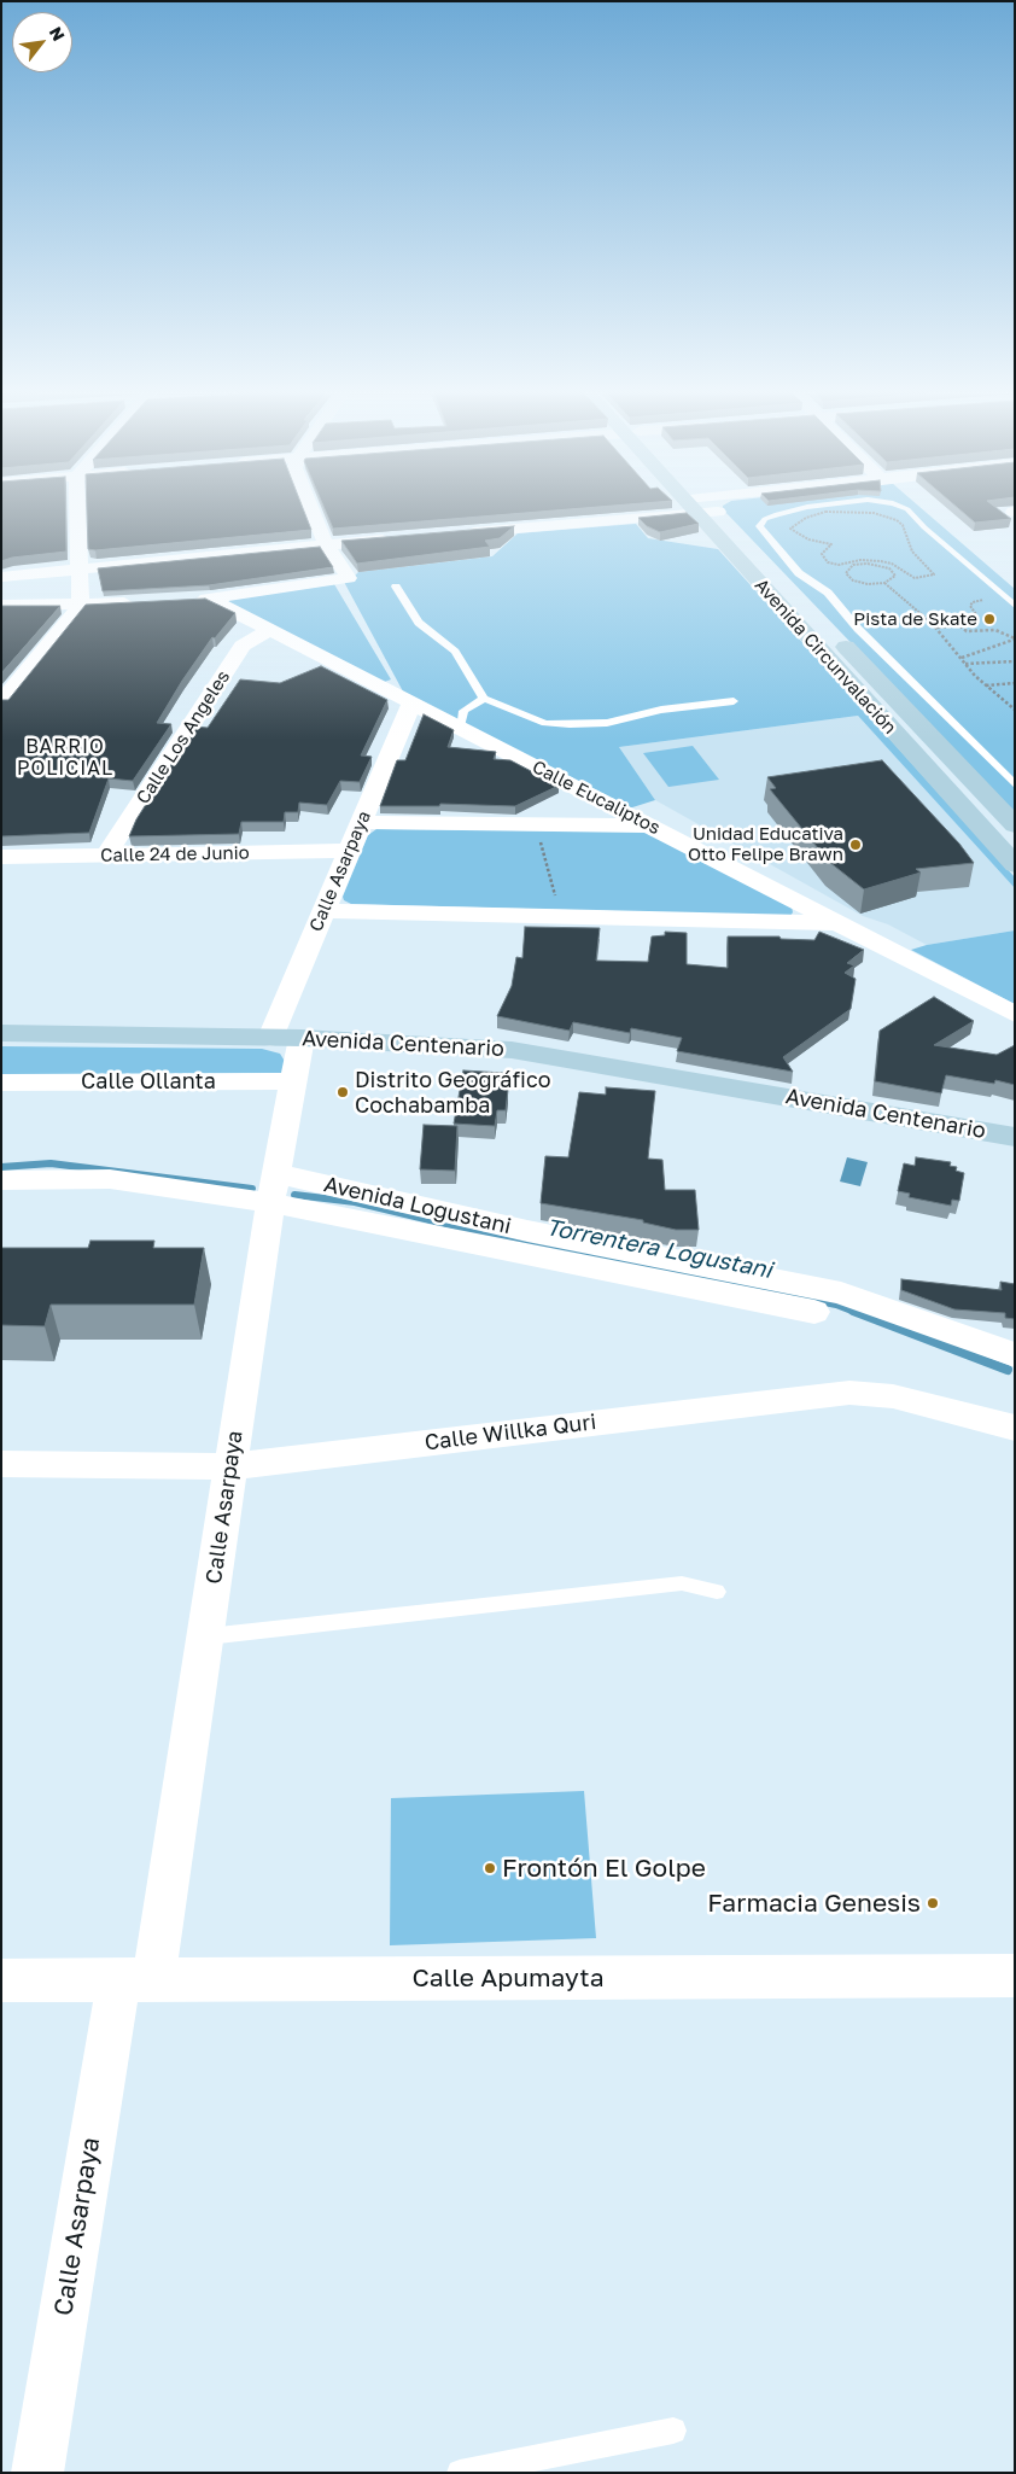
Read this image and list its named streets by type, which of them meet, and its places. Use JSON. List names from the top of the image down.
{
  "streets": {
    "main road": ["Avenida Circunvalación", "Avenida Centenario"],
    "street": [
      "Calle Los Angeles",
      "Calle Eucaliptos",
      "Calle 24 de Junio",
      "Calle Asarpaya",
      "Calle Ollanta",
      "Avenida Logustani",
      "Calle Willka Quri",
      "Calle Apumayta"
    ]
  },
  "crossings": [
    ["Calle Los Angeles", "Calle Eucaliptos"],
    ["Calle Los Angeles", "Calle 24 de Junio"],
    ["Calle Eucaliptos", "Calle Asarpaya"],
    ["Calle 24 de Junio", "Calle Asarpaya"],
    ["Calle Asarpaya", "Avenida Centenario"],
    ["Calle Asarpaya", "Calle Ollanta"],
    ["Calle Asarpaya", "Avenida Logustani"],
    ["Calle Asarpaya", "Calle Willka Quri"],
    ["Calle Asarpaya", "Calle Apumayta"]
  ],
  "districts": ["BARRIO POLICIAL"],
  "water": ["Torrentera Logustani"],
  "places": [
    "Pista de Skate",
    "Unidad Educativa Otto Felipe Brawn",
    "Distrito Geográfico Cochabamba",
    "Frontón El Golpe",
    "Farmacia Genesis"
  ],
  "north": "top right"
}
